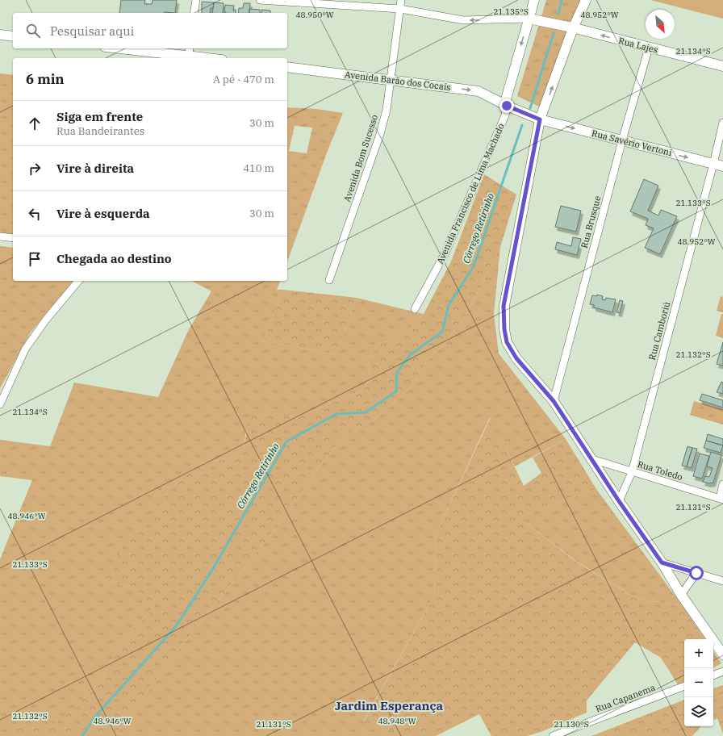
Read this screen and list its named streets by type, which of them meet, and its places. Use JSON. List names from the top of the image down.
{
  "streets": {
    "street": [
      "Rua Lajes",
      "Avenida Barão dos Cocais",
      "Rua Savério Vertoni",
      "Avenida Bom Sucesso",
      "Avenida Francisco de Lima Machado",
      "Rua Brusque",
      "Rua Camboriú",
      "Rua Toledo",
      "Rua Capanema"
    ]
  },
  "crossings": [
    ["Rua Lajes", "Avenida Francisco de Lima Machado"],
    ["Rua Lajes", "Rua Brusque"],
    ["Avenida Barão dos Cocais", "Rua Savério Vertoni"],
    ["Avenida Barão dos Cocais", "Avenida Bom Sucesso"],
    ["Avenida Barão dos Cocais", "Avenida Francisco de Lima Machado"],
    ["Rua Savério Vertoni", "Rua Brusque"],
    ["Rua Savério Vertoni", "Rua Camboriú"],
    ["Rua Camboriú", "Rua Toledo"]
  ],
  "one_way": ["Rua Lajes", "Rua Savério Vertoni"],
  "districts": ["Jardim Esperança"],
  "water": ["Córrego Retirinho"],
  "north": "bottom right",
  "page": {
    "search": "Pesquisar aqui",
    "heading": ["6 min", "A pé · 470 m"],
    "list": [
      ["Siga em frente", "Rua Bandeirantes", "30 m"],
      ["Vire à direita", "410 m"],
      ["Vire à esquerda", "30 m"],
      "Chegada ao destino"
    ],
    "map_buttons": ["+", "−"]
  },
  "coordinates": [
    "21.135°S",
    "48.950°W",
    "48.952°W",
    "21.134°S",
    "21.133°S",
    "21.132°S",
    "21.131°S",
    "48.946°W",
    "48.948°W",
    "21.130°S"
  ]
}
